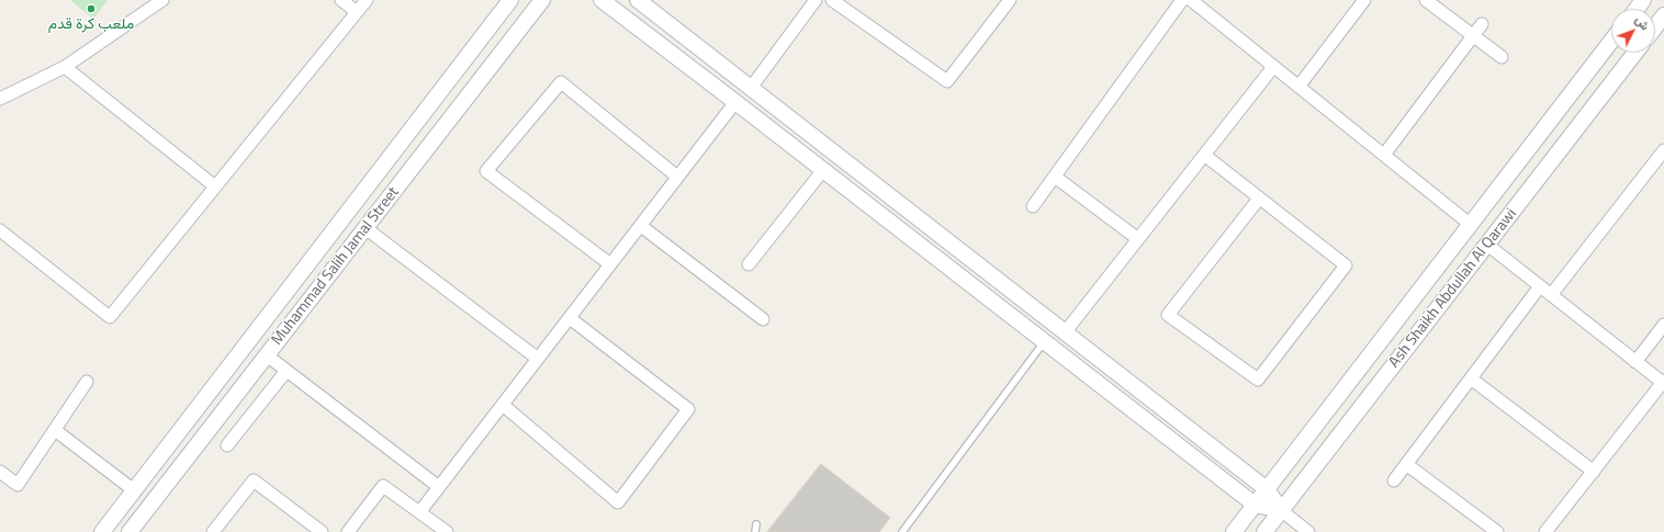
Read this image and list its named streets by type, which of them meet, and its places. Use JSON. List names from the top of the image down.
{
  "streets": {
    "street": ["Muhammad Salih Jamal Street", "Ash Shaikh Abdullah Al Qarawi"]
  },
  "places": ["ملعب كرة قدم"],
  "north": "top right"
}
